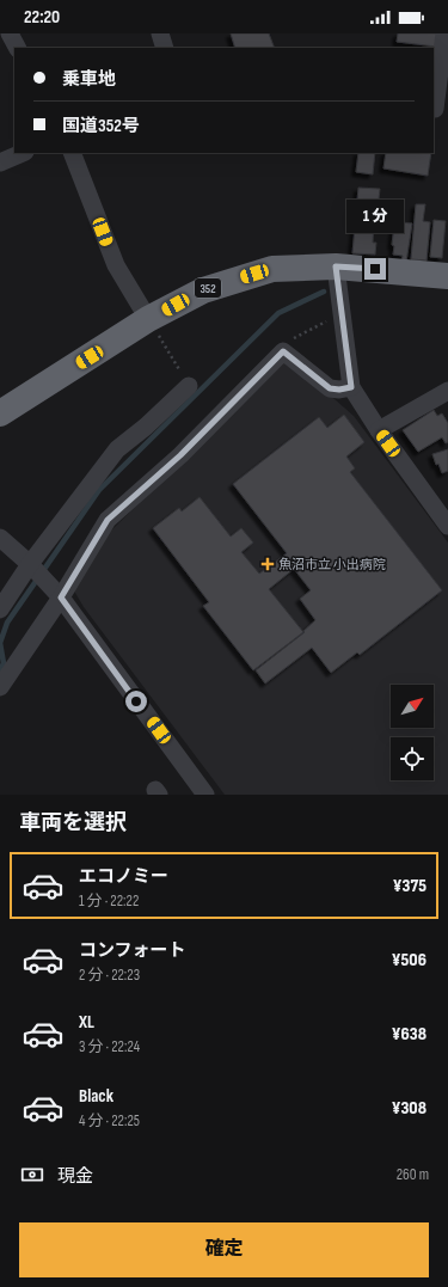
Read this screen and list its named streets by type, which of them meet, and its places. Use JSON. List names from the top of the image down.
{
  "streets": {
    "highway": ["352"]
  },
  "places": {
    "health": ["魚沼市立 小出病院"]
  },
  "north": "top right",
  "page": {
    "status": "22:20",
    "banner": ["乗車地", "国道352号"],
    "bubble": "1 分",
    "heading": "車両を選択",
    "list": [
      {
        "name": "エコノミー",
        "note": "1 分 · 22:22",
        "value": "¥375"
      },
      {
        "name": "コンフォート",
        "note": "2 分 · 22:23",
        "value": "¥506"
      },
      {
        "name": "XL",
        "note": "3 分 · 22:24",
        "value": "¥638"
      },
      {
        "name": "Black",
        "note": "4 分 · 22:25",
        "value": "¥308"
      }
    ],
    "pay": ["現金", "260 m"],
    "buttons": "確定"
  }
}
